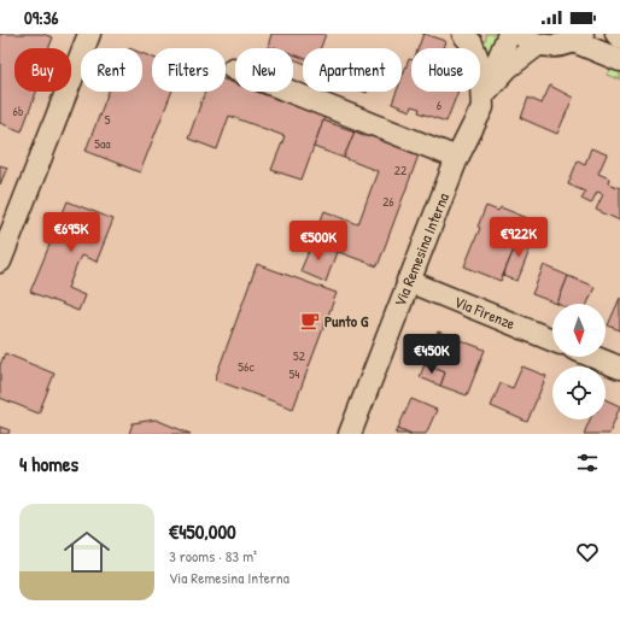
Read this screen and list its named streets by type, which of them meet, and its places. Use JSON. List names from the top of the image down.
{
  "streets": {
    "street": ["Via Remesina Interna", "Via Firenze"]
  },
  "crossings": [
    ["Via Remesina Interna", "Via Firenze"]
  ],
  "places": {
    "cafe": ["Punto G"]
  },
  "house_numbers": [
    "6",
    "6b",
    "5",
    "5aa",
    "22",
    "26",
    "52",
    "56c",
    "54"
  ],
  "north": "bottom",
  "page": {
    "status": "09:36",
    "chip": [
      "Buy",
      "Rent",
      "Filters",
      "New",
      "Apartment",
      "House"
    ],
    "price": [
      "€695K",
      "€922K",
      "€500K",
      "€450K"
    ],
    "heading": "4 homes",
    "list": [
      {
        "name": "€450,000",
        "note": "3 rooms · 83 m² · Via Remesina Interna"
      }
    ]
  }
}
